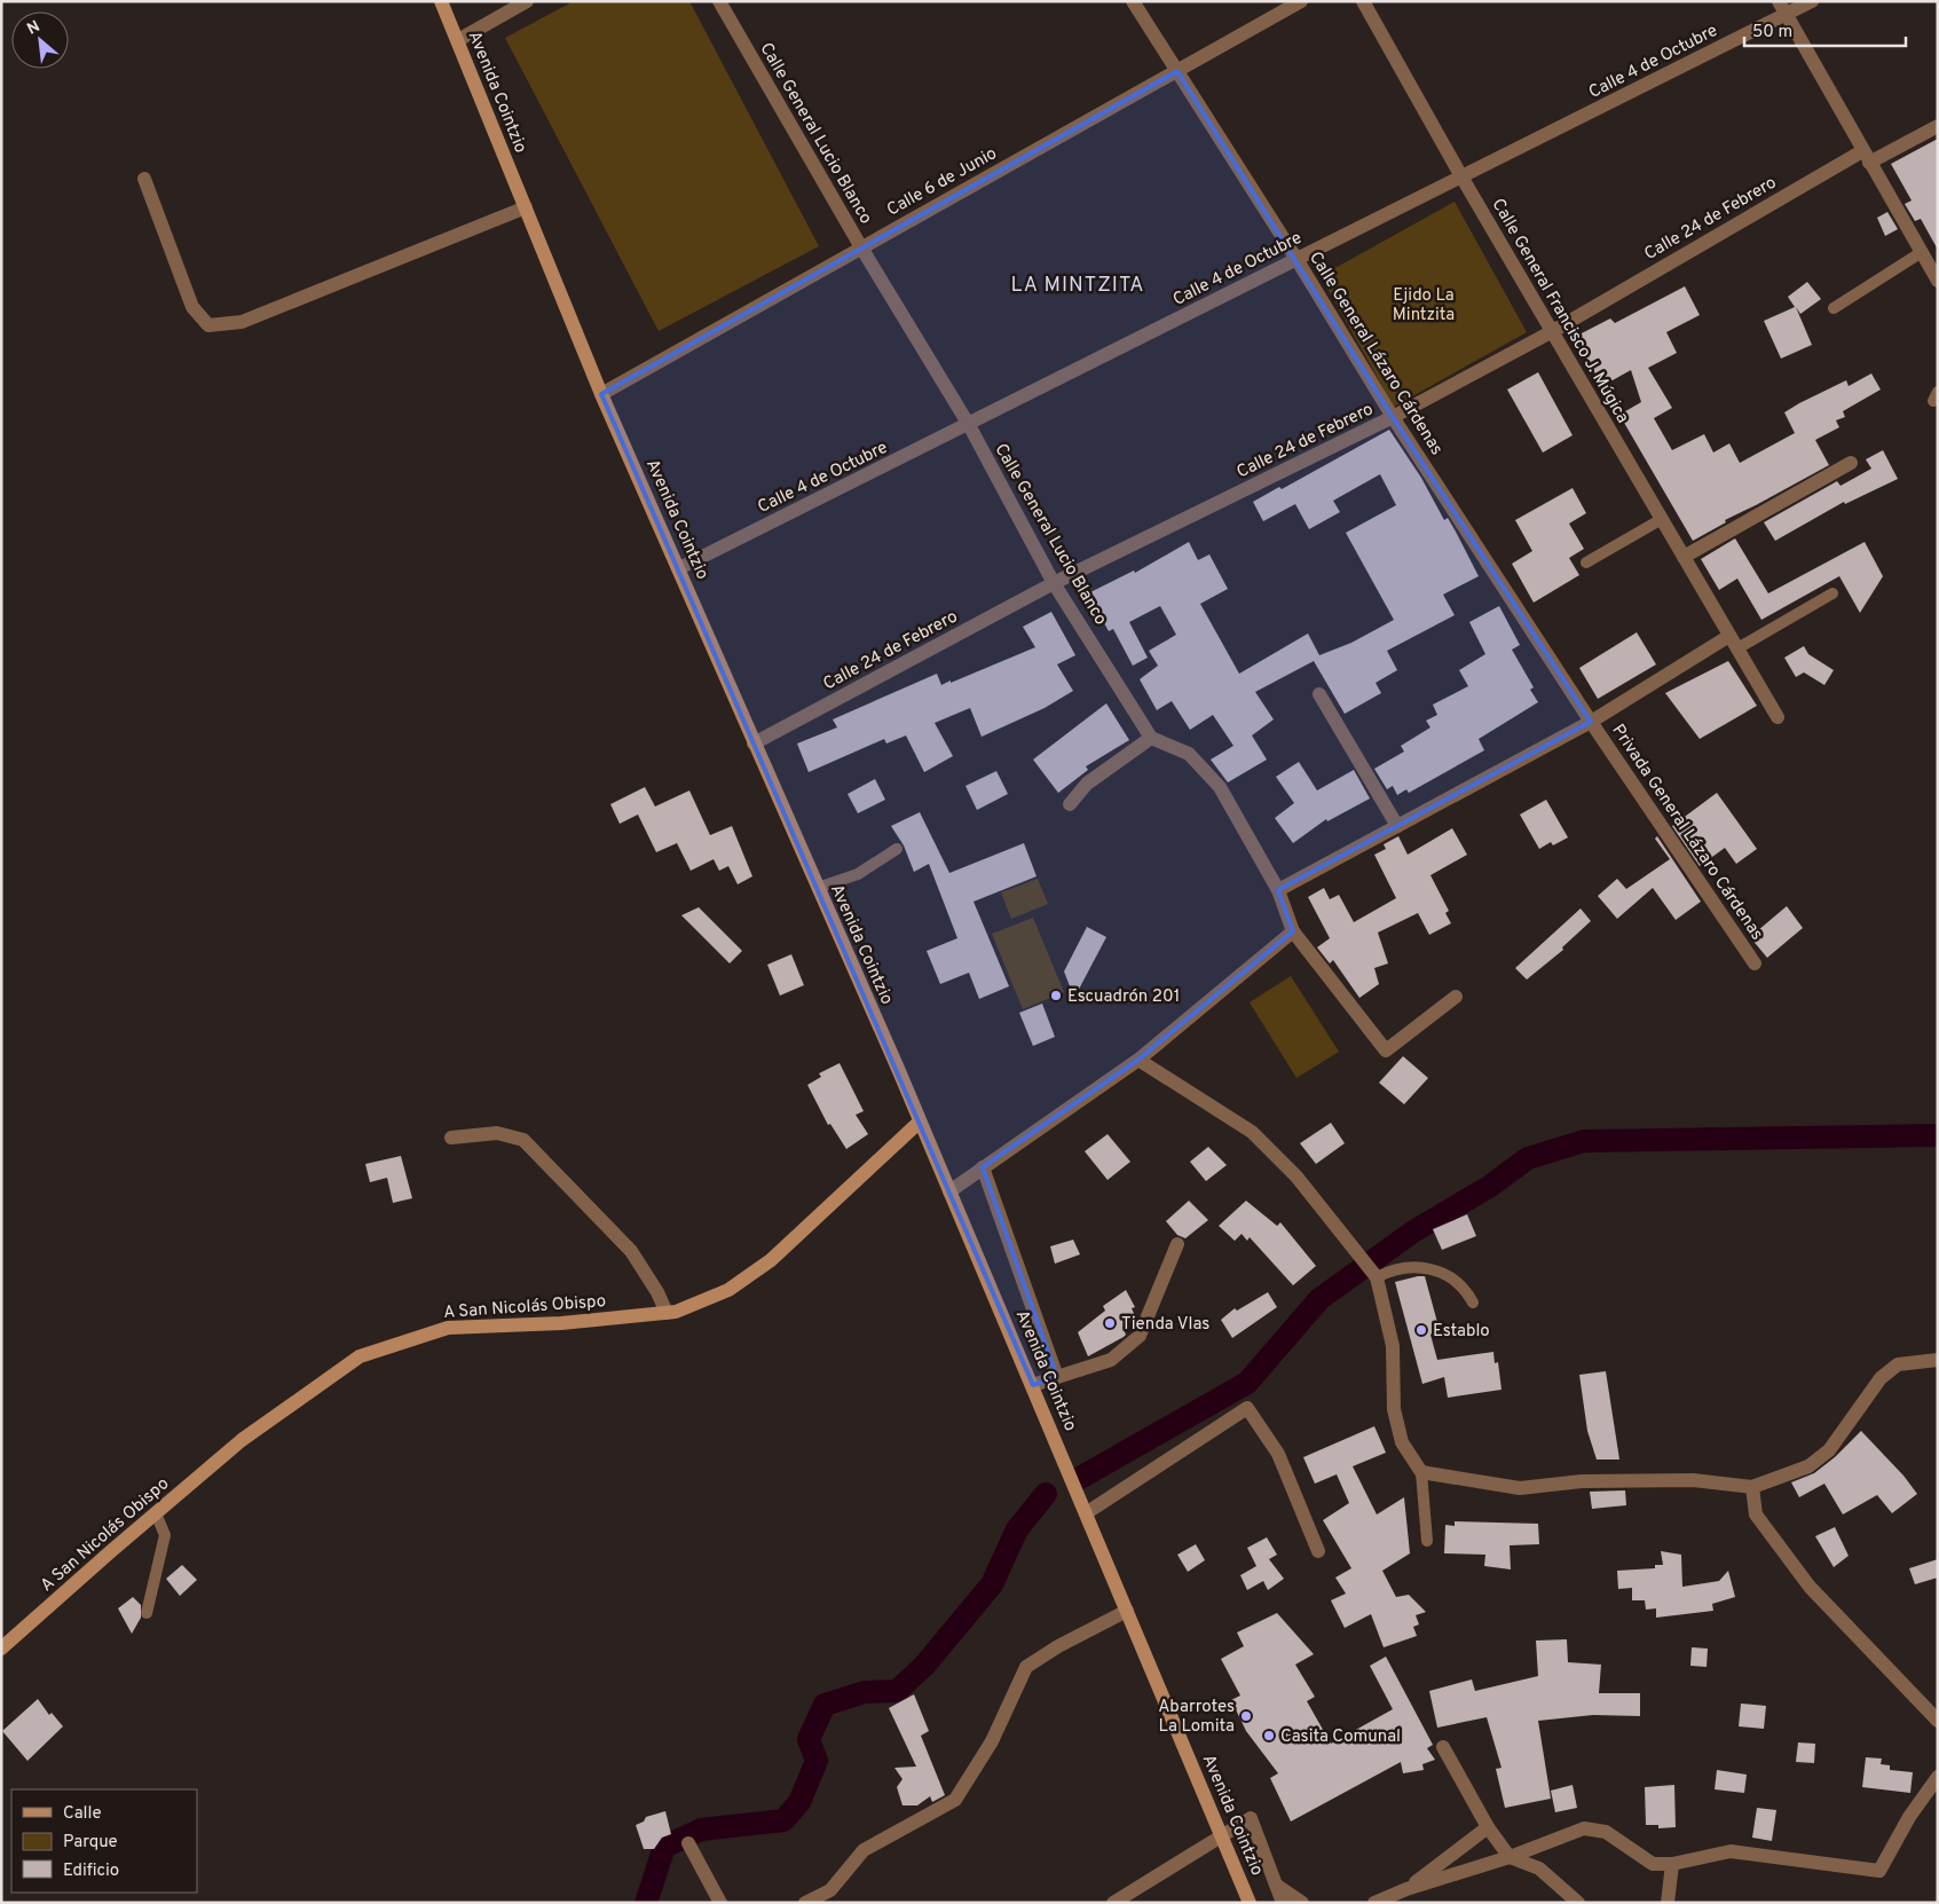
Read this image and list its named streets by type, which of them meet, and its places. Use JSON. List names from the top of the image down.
{
  "streets": {
    "main road": ["Avenida Cointzio", "A San Nicolás Obispo"],
    "street": [
      "Calle 4 de Octubre",
      "Calle General Lucio Blanco",
      "Calle 6 de Junio",
      "Calle 24 de Febrero",
      "Calle General Francisco J. Múgica",
      "Calle General Lázaro Cárdenas",
      "Privada General Lázaro Cárdenas"
    ]
  },
  "crossings": [
    ["Calle 4 de Octubre", "Avenida Cointzio"],
    ["Calle 4 de Octubre", "Calle General Lucio Blanco"],
    ["Calle 4 de Octubre", "Calle General Francisco J. Múgica"],
    ["Calle 4 de Octubre", "Calle General Lázaro Cárdenas"],
    ["Avenida Cointzio", "Calle 6 de Junio"],
    ["Avenida Cointzio", "Calle 24 de Febrero"],
    ["Avenida Cointzio", "A San Nicolás Obispo"],
    ["Calle General Lucio Blanco", "Calle 6 de Junio"],
    ["Calle General Lucio Blanco", "Calle 24 de Febrero"],
    ["Calle 6 de Junio", "Calle General Lázaro Cárdenas"],
    ["Calle 24 de Febrero", "Calle General Francisco J. Múgica"],
    ["Calle 24 de Febrero", "Calle General Lázaro Cárdenas"],
    ["Calle General Lázaro Cárdenas", "Privada General Lázaro Cárdenas"]
  ],
  "districts": ["LA MINTZITA"],
  "parks": ["Ejido La Mintzita"],
  "places": [
    "Escuadrón 201",
    "Tienda Vlas",
    "Establo",
    "Abarrotes La Lomita",
    "Casita Comunal"
  ],
  "legend": ["Calle", "Parque", "Edificio"],
  "scale_bar": "50 m",
  "north": "top left"
}
